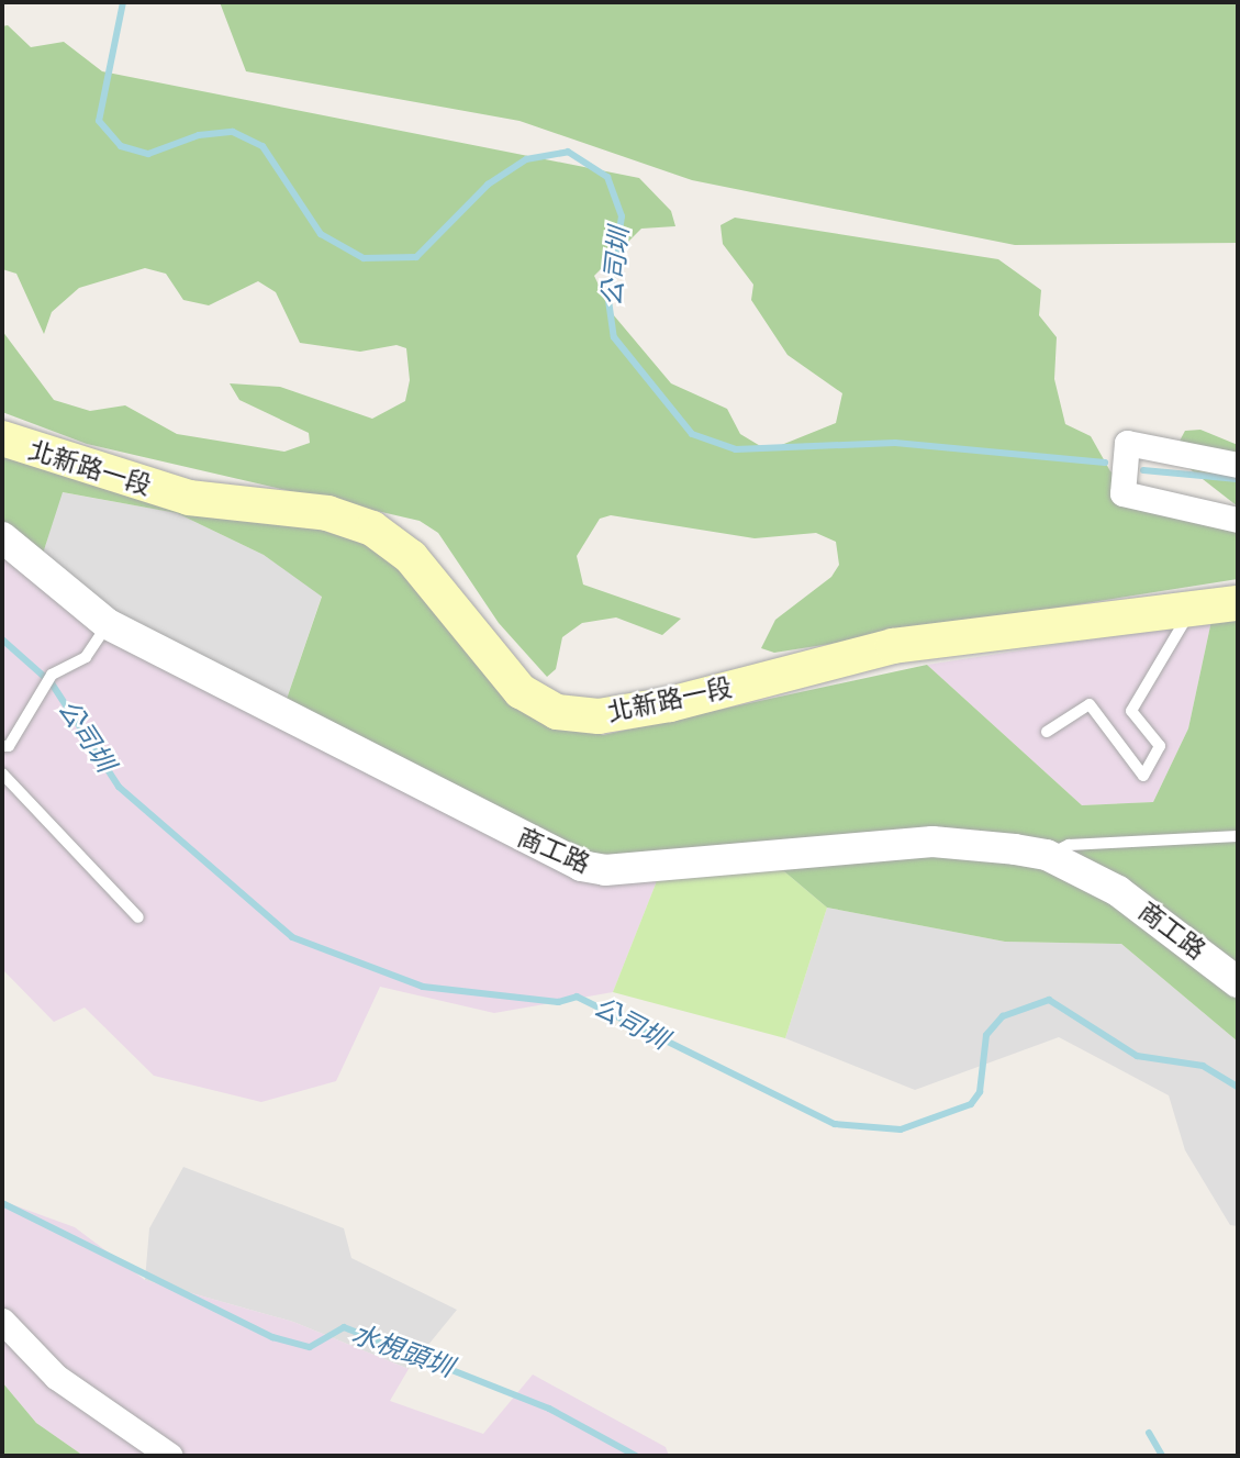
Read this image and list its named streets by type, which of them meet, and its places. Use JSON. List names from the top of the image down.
{
  "streets": {
    "main road": ["北新路一段"],
    "street": ["商工路"]
  },
  "water": ["公司圳", "水梘頭圳"]
}
